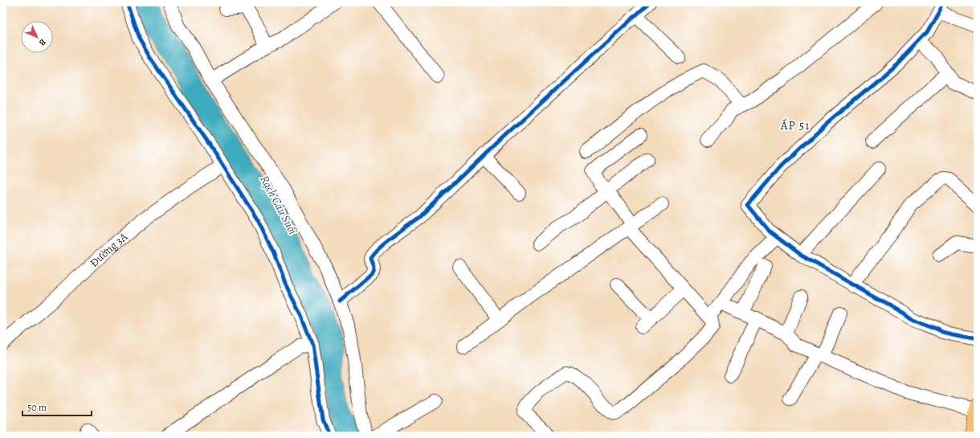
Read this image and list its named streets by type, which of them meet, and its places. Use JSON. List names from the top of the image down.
{
  "streets": {
    "street": ["Đường 3A"]
  },
  "districts": ["ẤP 51"],
  "water": ["Rạch Cầu Suối"],
  "scale_bar": "50 m",
  "north": "bottom right"
}
